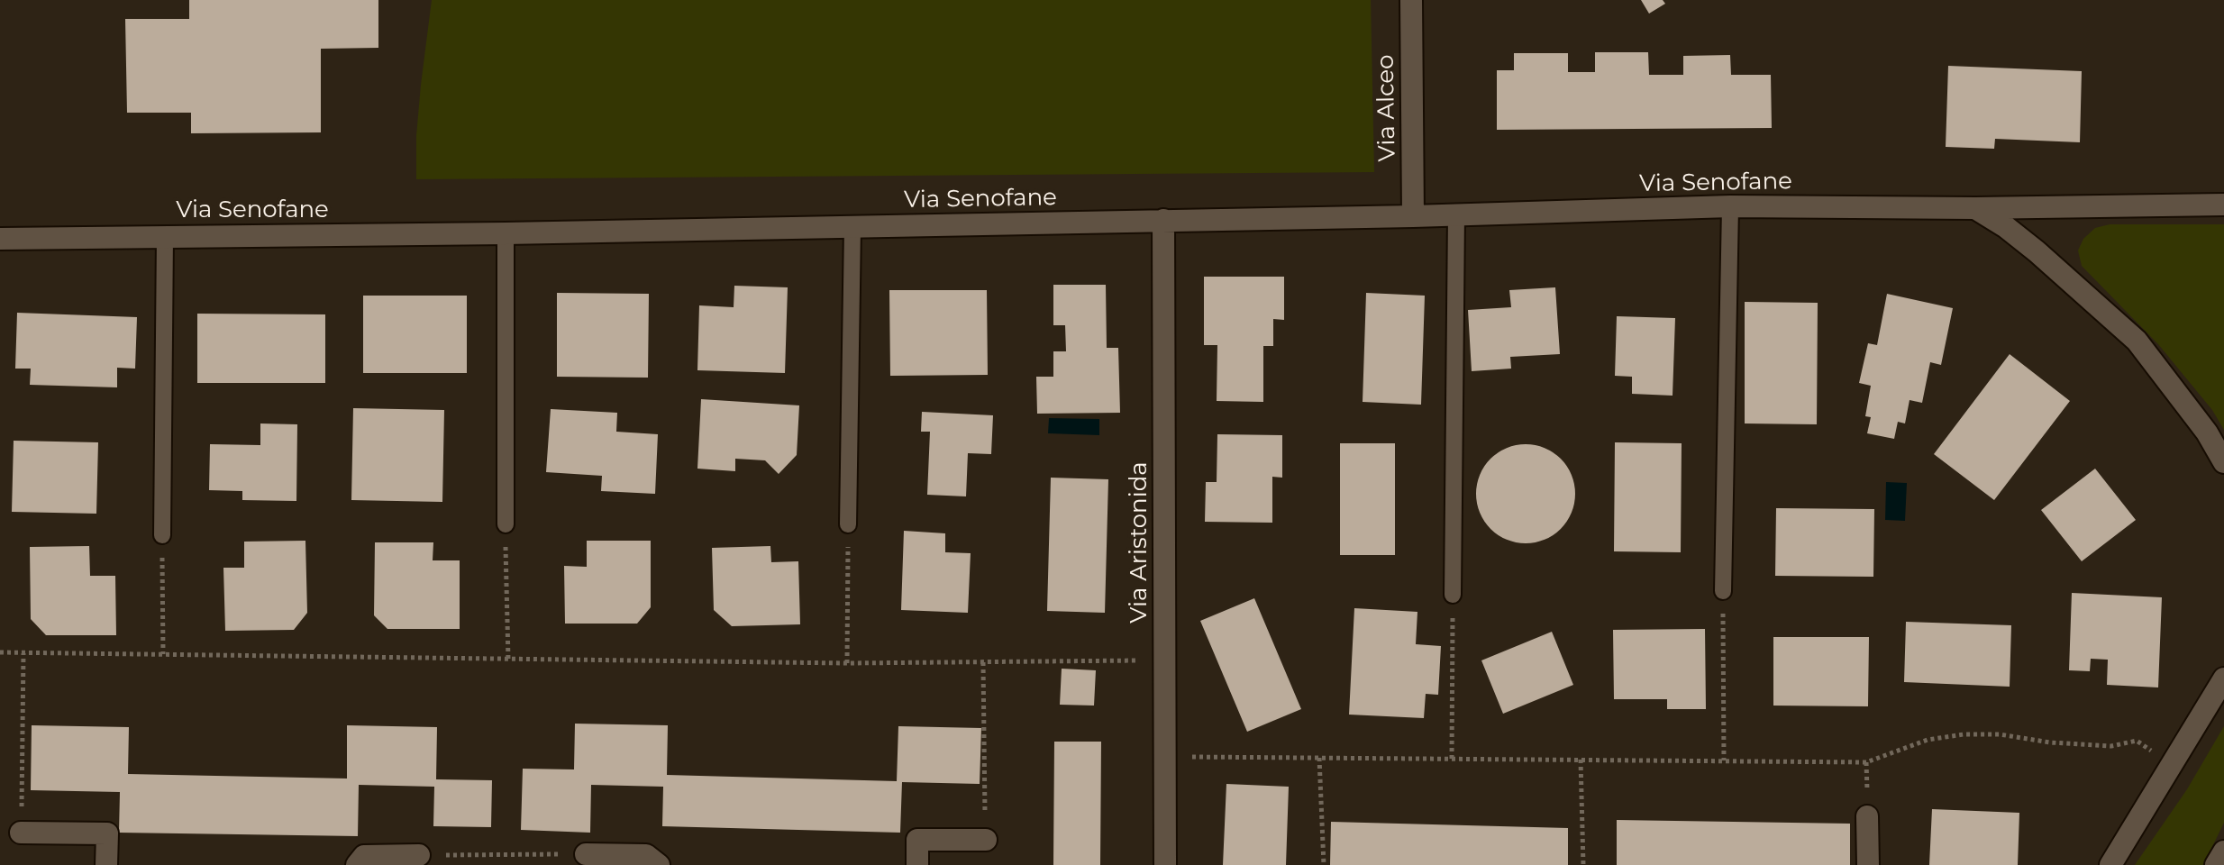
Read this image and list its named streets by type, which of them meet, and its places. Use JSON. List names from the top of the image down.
{
  "streets": {
    "street": ["Via Alceo", "Via Senofane", "Via Aristonida"]
  },
  "crossings": [
    ["Via Alceo", "Via Senofane"],
    ["Via Senofane", "Via Aristonida"]
  ]
}
